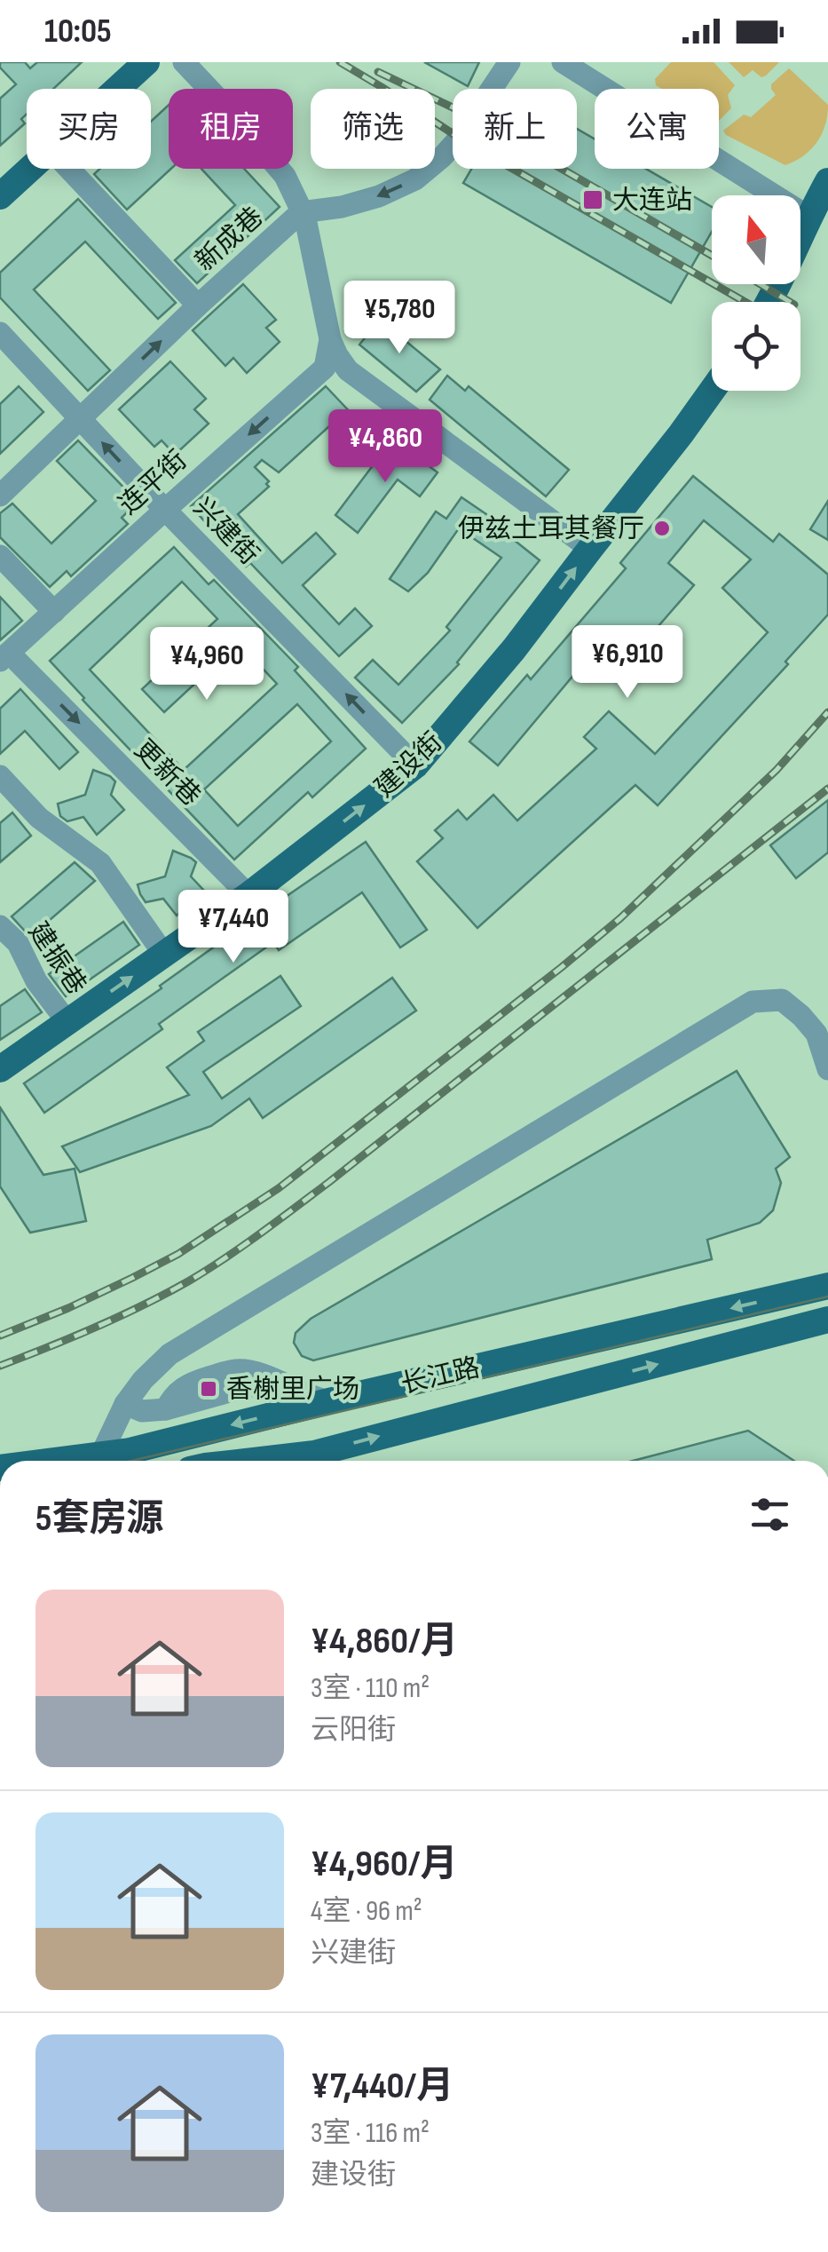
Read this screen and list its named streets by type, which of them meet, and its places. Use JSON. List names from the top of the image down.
{
  "streets": {
    "main road": ["建设街", "长江路"],
    "street": [
      "新成巷",
      "连平街",
      "兴建街",
      "更新巷",
      "建振巷"
    ]
  },
  "crossings": [
    ["新成巷", "兴建街"],
    ["连平街", "兴建街"],
    ["连平街", "更新巷"],
    ["兴建街", "建设街"],
    ["建设街", "更新巷"],
    ["建设街", "建振巷"]
  ],
  "one_way": ["连平街", "兴建街", "建设街"],
  "places": {
    "transit": ["大连站", "香榭里广场"],
    "other": ["伊兹土耳其餐厅"]
  },
  "north": "top",
  "page": {
    "status": "10:05",
    "chip": [
      "买房",
      "租房",
      "筛选",
      "新上",
      "公寓"
    ],
    "price": [
      "¥5,780",
      "¥4,860",
      "¥6,910",
      "¥4,960",
      "¥7,440"
    ],
    "heading": "5套房源",
    "list": [
      {
        "name": "¥4,860/月",
        "note": "3室 · 110 m² · 云阳街"
      },
      {
        "name": "¥4,960/月",
        "note": "4室 · 96 m² · 兴建街"
      },
      {
        "name": "¥7,440/月",
        "note": "3室 · 116 m² · 建设街"
      }
    ]
  }
}
